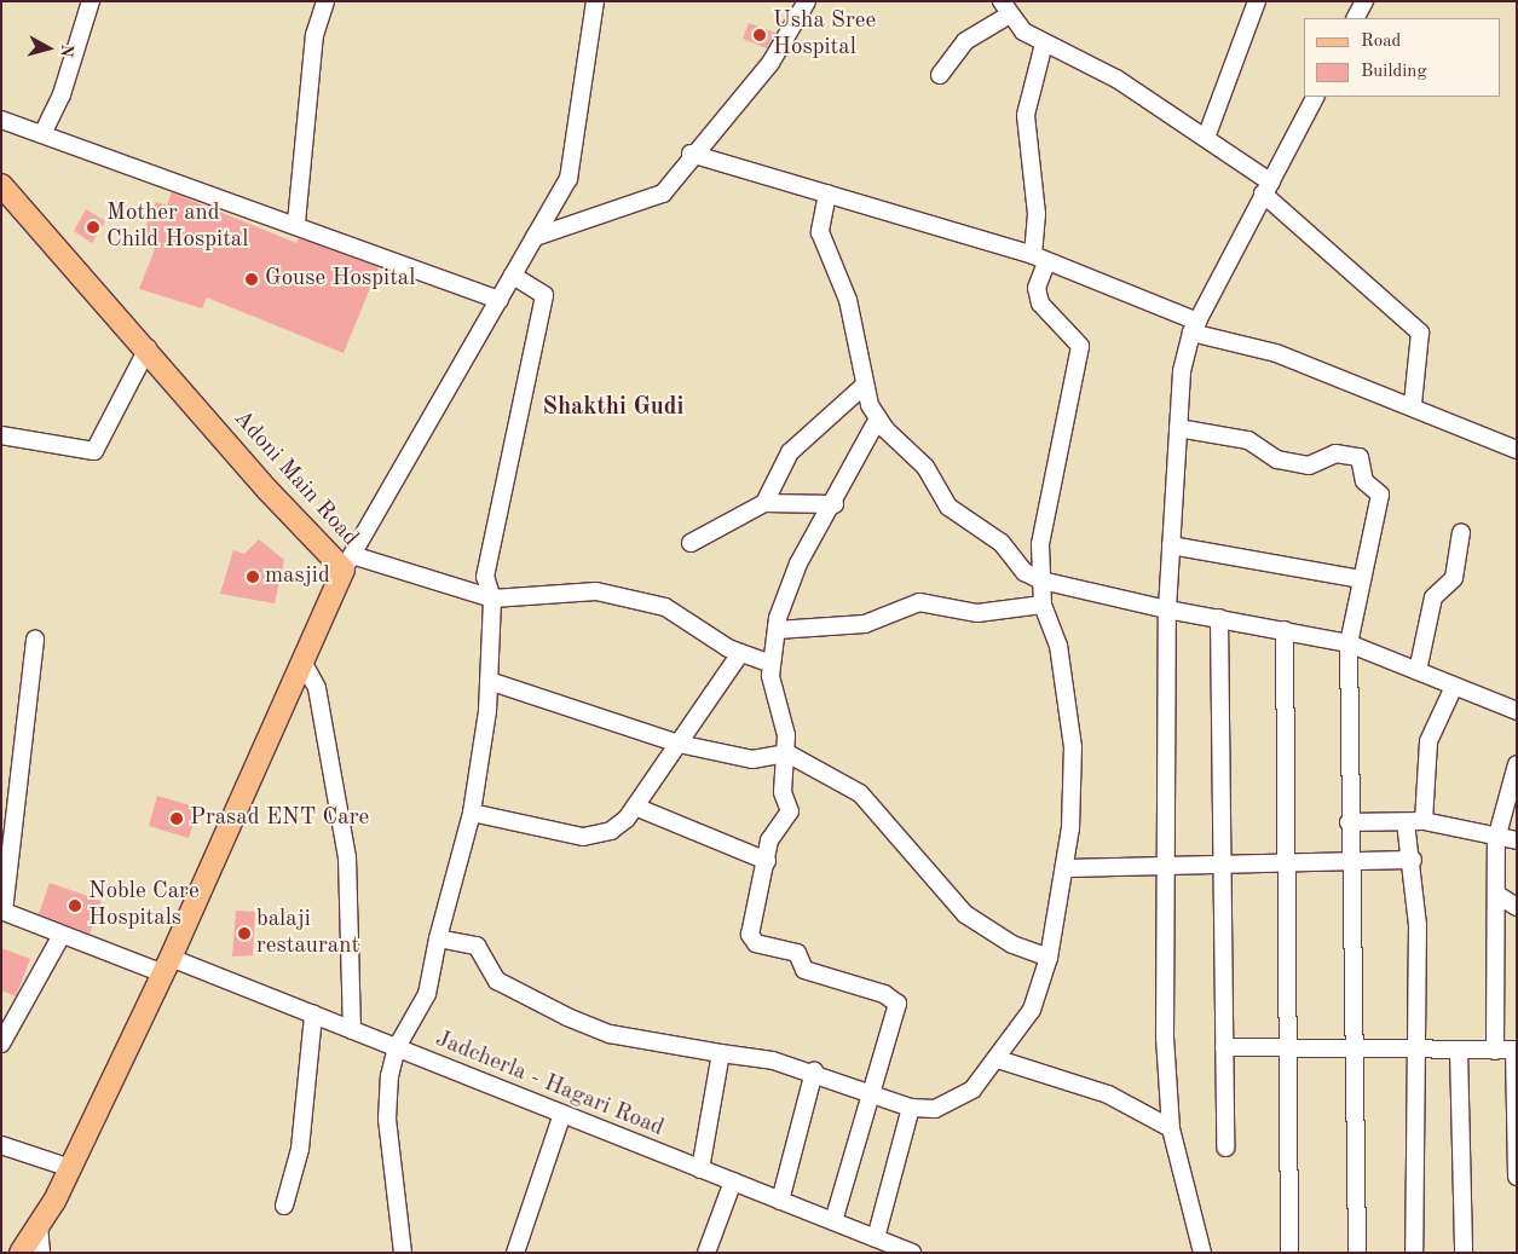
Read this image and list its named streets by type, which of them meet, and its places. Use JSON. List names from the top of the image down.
{
  "streets": {
    "main road": ["Adoni Main Road"],
    "street": ["Jadcherla - Hagari Road"]
  },
  "crossings": [
    ["Adoni Main Road", "Jadcherla - Hagari Road"]
  ],
  "districts": ["Shakthi Gudi"],
  "places": [
    "Usha Sree Hospital",
    "Mother and Child Hospital",
    "Gouse Hospital",
    "masjid",
    "Prasad ENT Care",
    "Noble Care Hospitals",
    "balaji restaurant"
  ],
  "legend": ["Road", "Building"],
  "north": "right"
}
